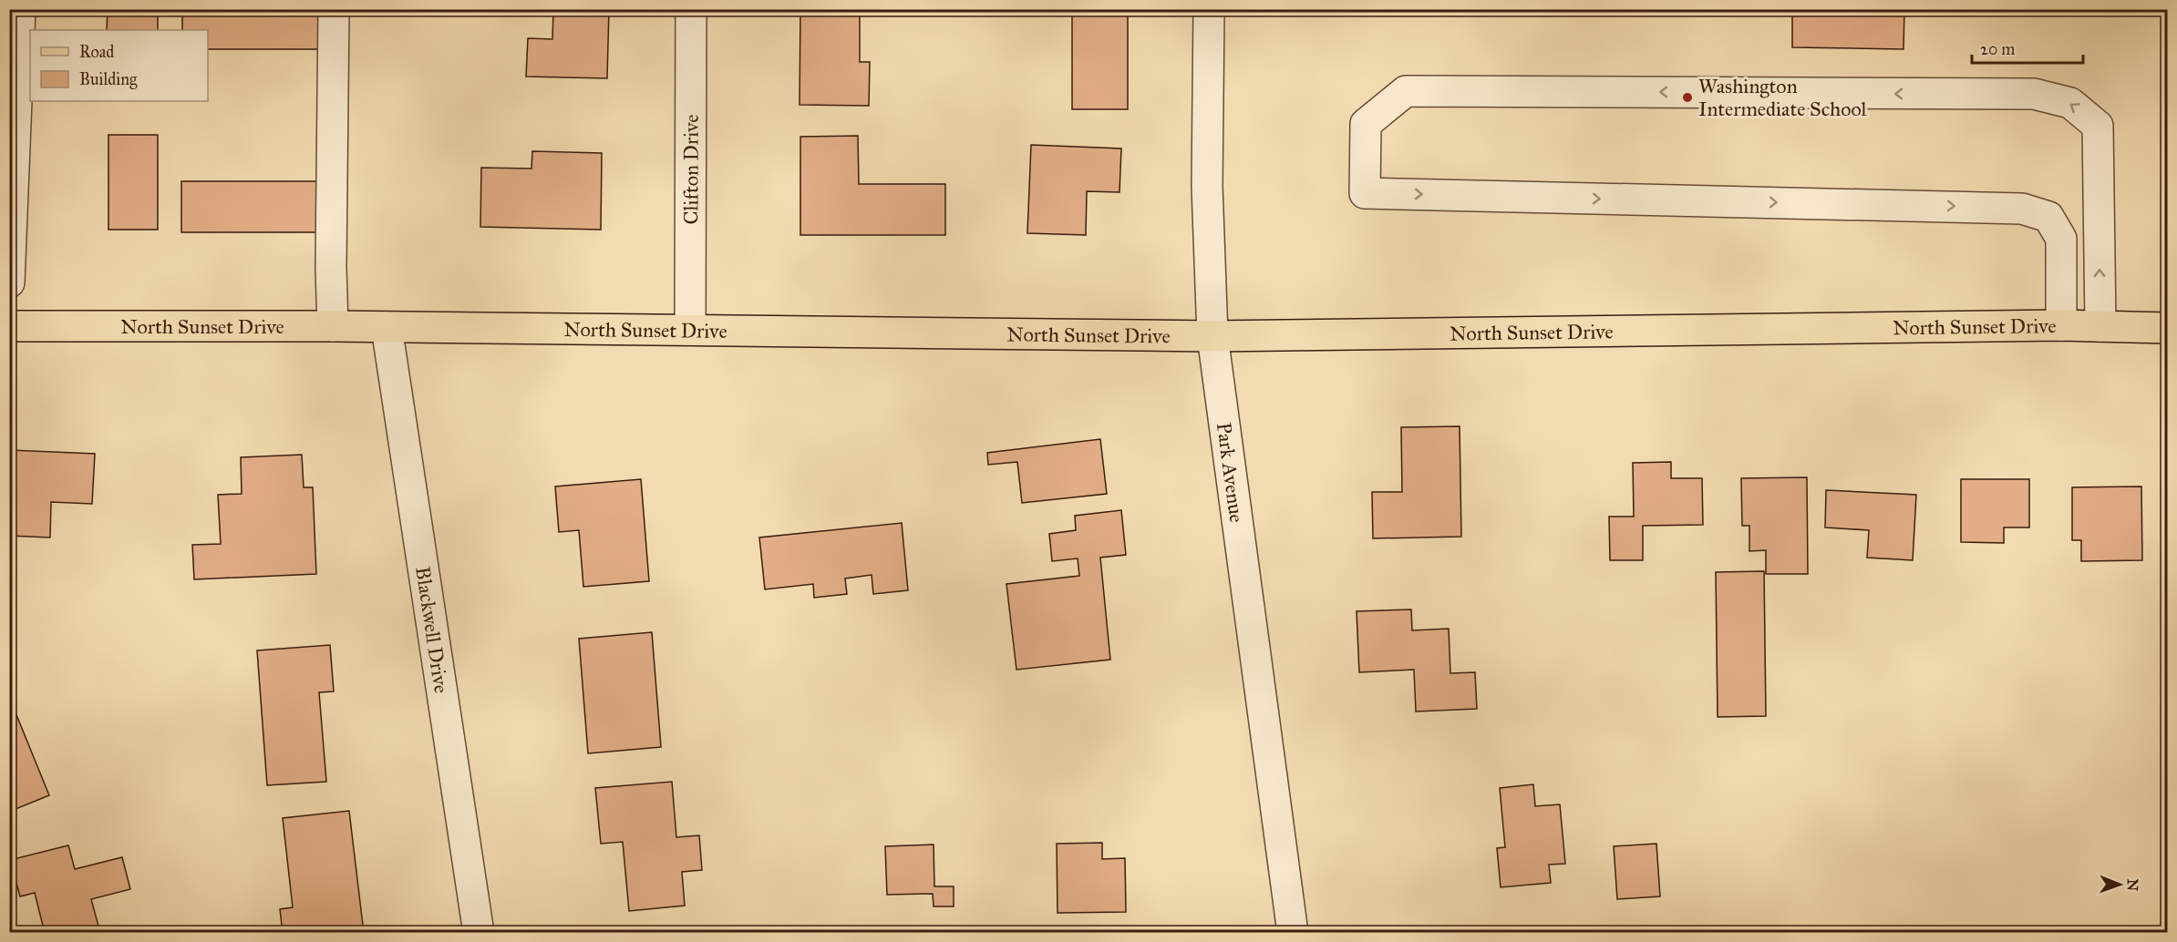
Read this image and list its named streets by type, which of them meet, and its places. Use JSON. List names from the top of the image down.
{
  "streets": {
    "main road": ["North Sunset Drive"],
    "street": ["Clifton Drive", "Park Avenue", "Blackwell Drive"]
  },
  "crossings": [
    ["Clifton Drive", "North Sunset Drive"],
    ["North Sunset Drive", "Park Avenue"],
    ["North Sunset Drive", "Blackwell Drive"]
  ],
  "places": ["Washington Intermediate School"],
  "legend": ["Road", "Building"],
  "scale_bar": "20 m",
  "north": "right"
}
